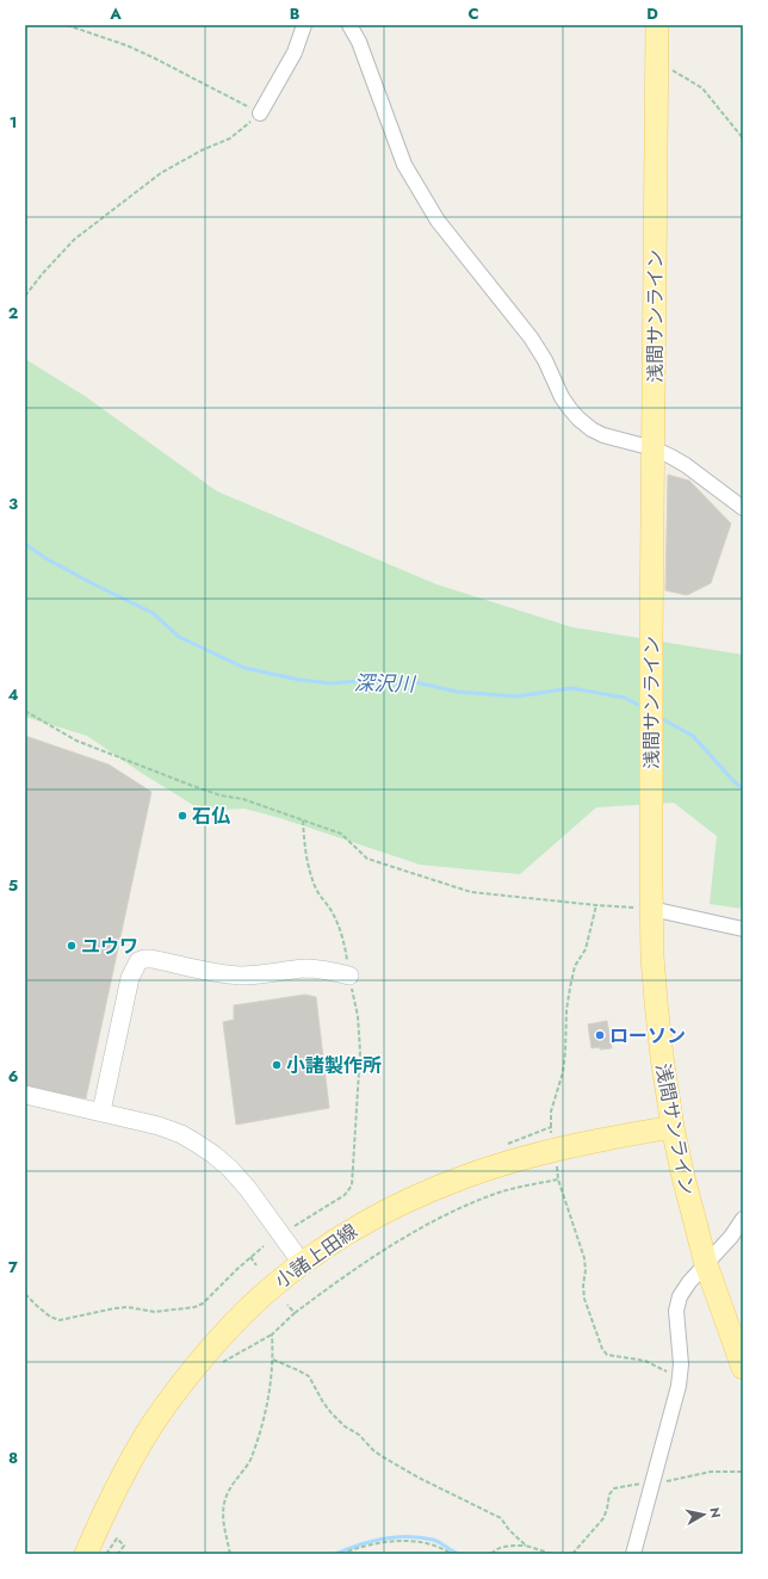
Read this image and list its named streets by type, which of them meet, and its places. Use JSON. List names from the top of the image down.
{
  "streets": {
    "main road": ["浅間サンライン", "小諸上田線"]
  },
  "crossings": [
    ["浅間サンライン", "小諸上田線"]
  ],
  "water": ["深沢川"],
  "places": [
    "石仏",
    "ユウワ",
    "ローソン",
    "小諸製作所"
  ],
  "north": "right",
  "grid": {
    "columns": [
      "A",
      "B",
      "C",
      "D"
    ],
    "rows": [
      "1",
      "2",
      "3",
      "4",
      "5",
      "6",
      "7",
      "8"
    ]
  }
}
